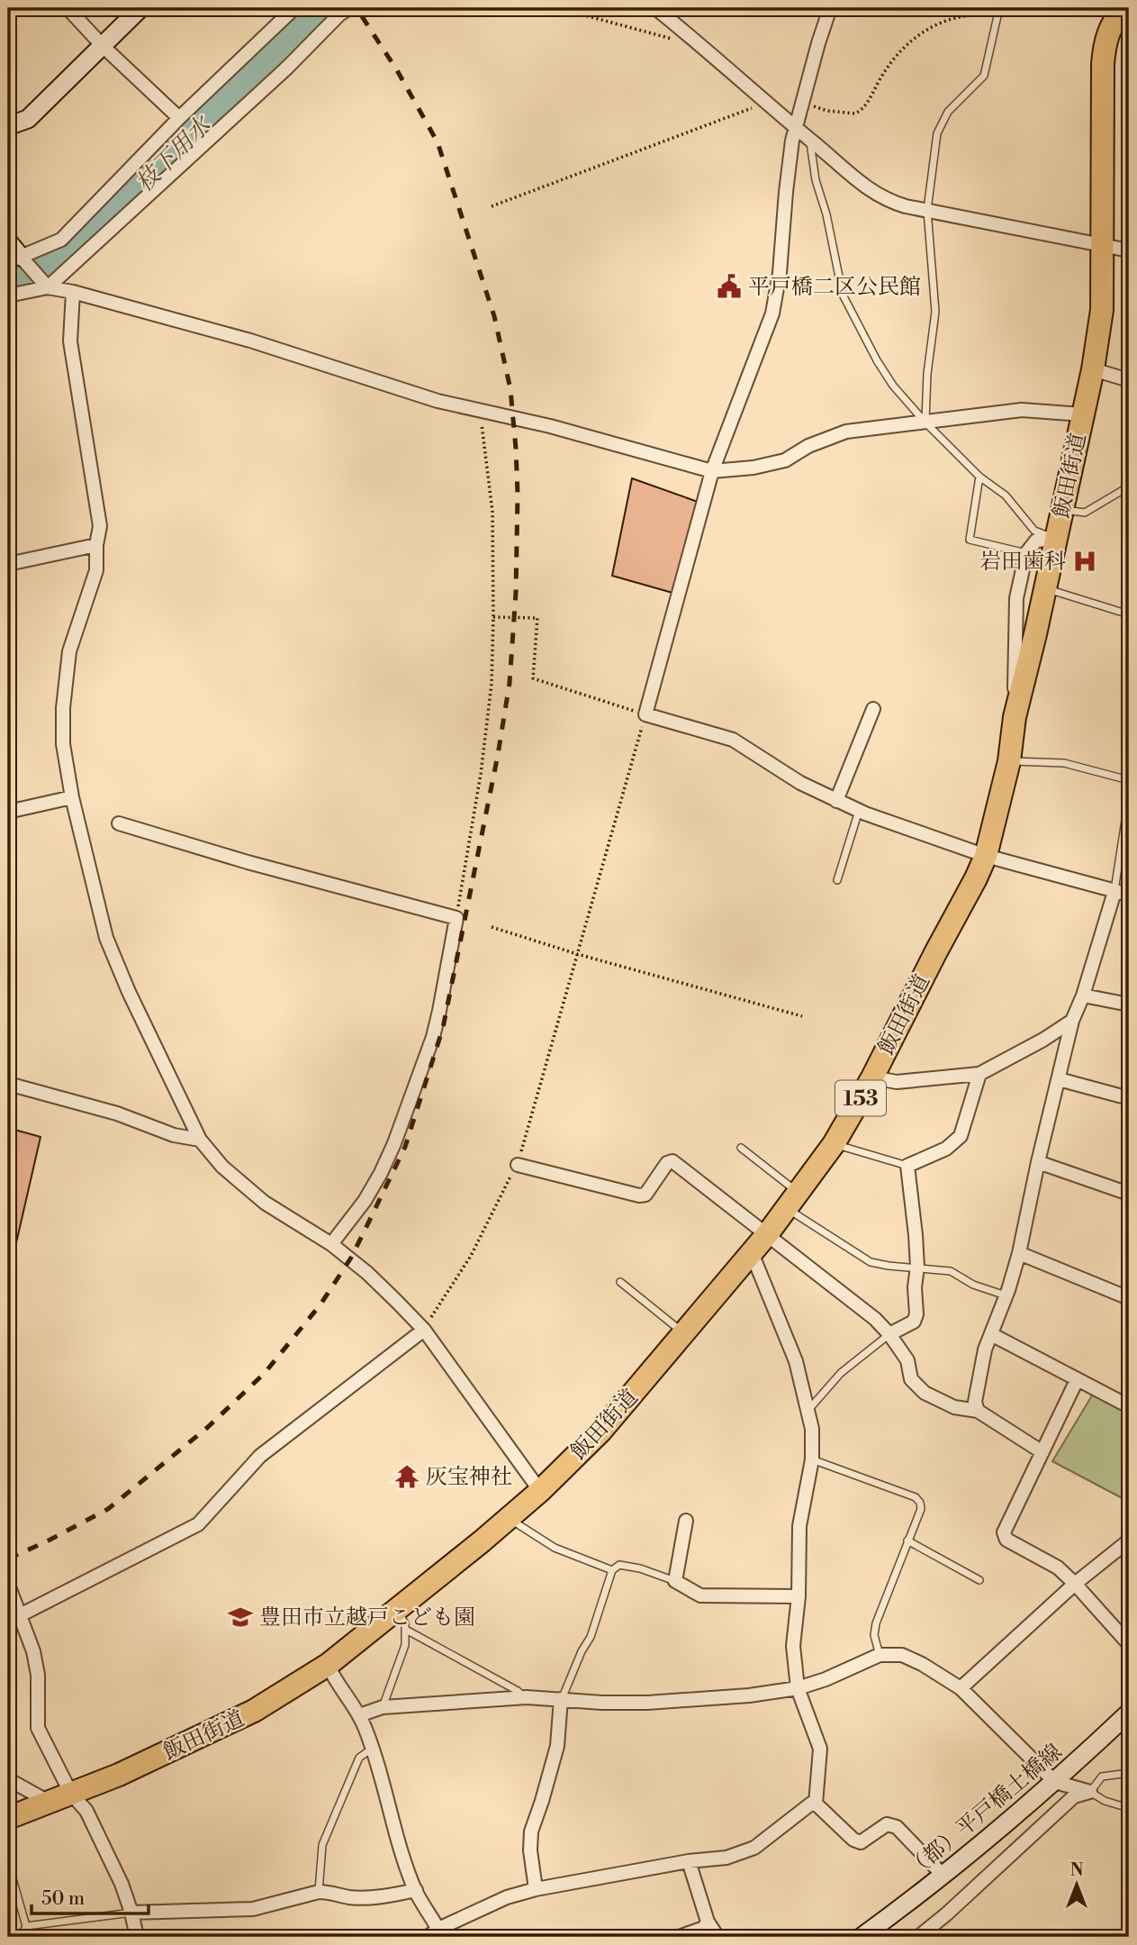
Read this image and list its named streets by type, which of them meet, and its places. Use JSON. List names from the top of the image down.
{
  "streets": {
    "highway": ["飯田街道", "153"],
    "street": ["（都）平戸橋土橋線"]
  },
  "water": ["枝下用水"],
  "places": {
    "public building": ["平戸橋二区公民館"],
    "hospital": ["岩田歯科"],
    "temple": ["灰宝神社"],
    "school or university": ["豊田市立越戸こども園"]
  },
  "scale_bar": "50 m",
  "north": "top"
}
